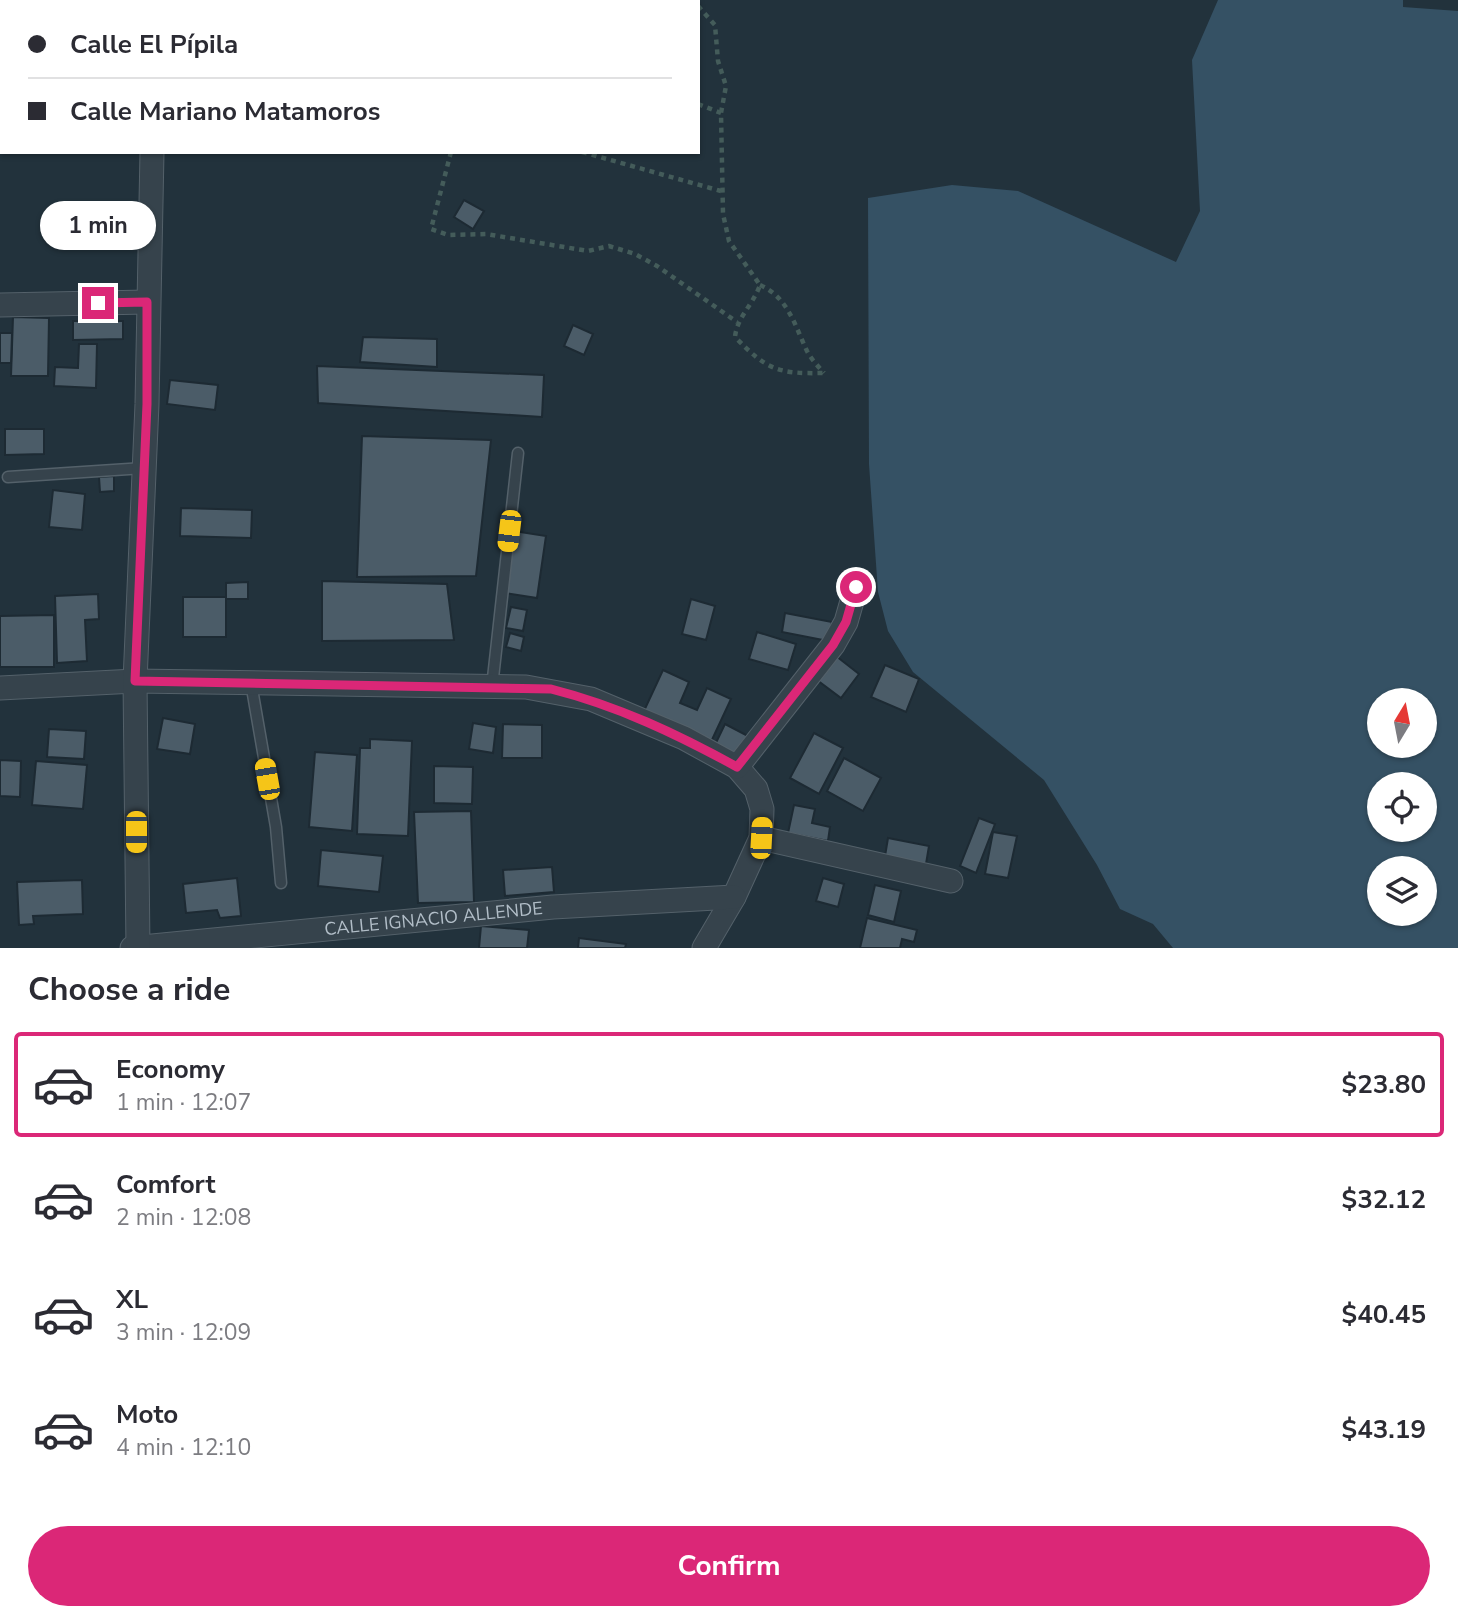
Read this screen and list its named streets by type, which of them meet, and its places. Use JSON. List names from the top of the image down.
{
  "streets": {
    "street": ["CALLE IGNACIO ALLENDE"]
  },
  "north": "top",
  "page": {
    "banner": ["Calle El Pípila", "Calle Mariano Matamoros"],
    "bubble": "1 min",
    "heading": "Choose a ride",
    "list": [
      {
        "name": "Economy",
        "note": "1 min · 12:07",
        "value": "$23.80"
      },
      {
        "name": "Comfort",
        "note": "2 min · 12:08",
        "value": "$32.12"
      },
      {
        "name": "XL",
        "note": "3 min · 12:09",
        "value": "$40.45"
      },
      {
        "name": "Moto",
        "note": "4 min · 12:10",
        "value": "$43.19"
      }
    ],
    "buttons": "Confirm"
  }
}
